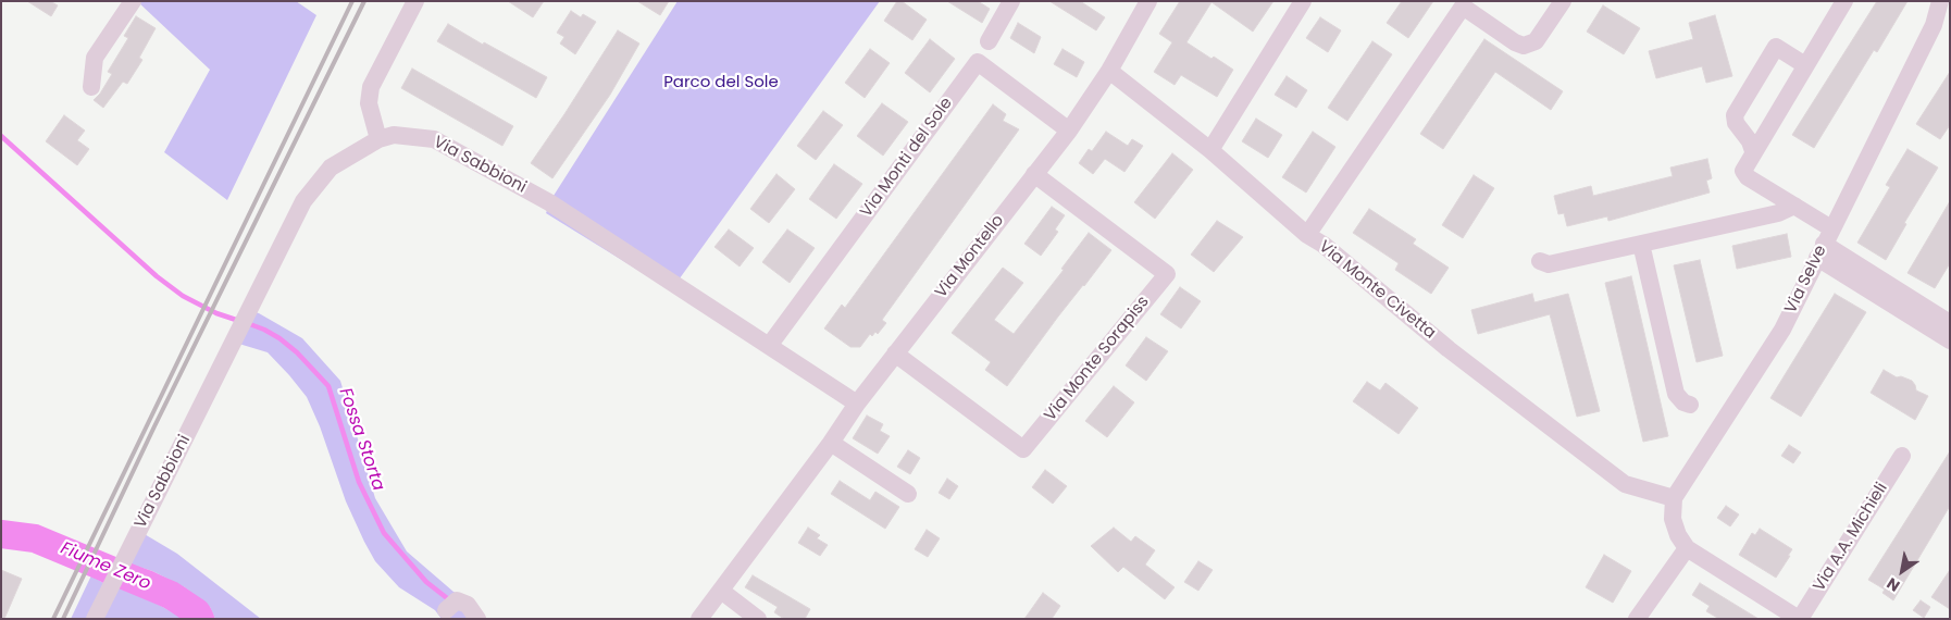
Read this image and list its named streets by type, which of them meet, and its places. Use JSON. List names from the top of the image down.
{
  "streets": {
    "street": [
      "Via Monti del Sole",
      "Via Sabbioni",
      "Via Montello",
      "Via Selve",
      "Via Monte Civetta",
      "Via Monte Sorapiss",
      "Via A.A. Michieli"
    ]
  },
  "crossings": [
    ["Via Monti del Sole", "Via Sabbioni"],
    ["Via Monti del Sole", "Via Montello"],
    ["Via Sabbioni", "Via Montello"],
    ["Via Montello", "Via Monte Sorapiss"],
    ["Via Selve", "Via Monte Civetta"]
  ],
  "water": ["Fossa Storta", "Fiume Zero"],
  "parks": ["Parco del Sole"],
  "north": "bottom left"
}
